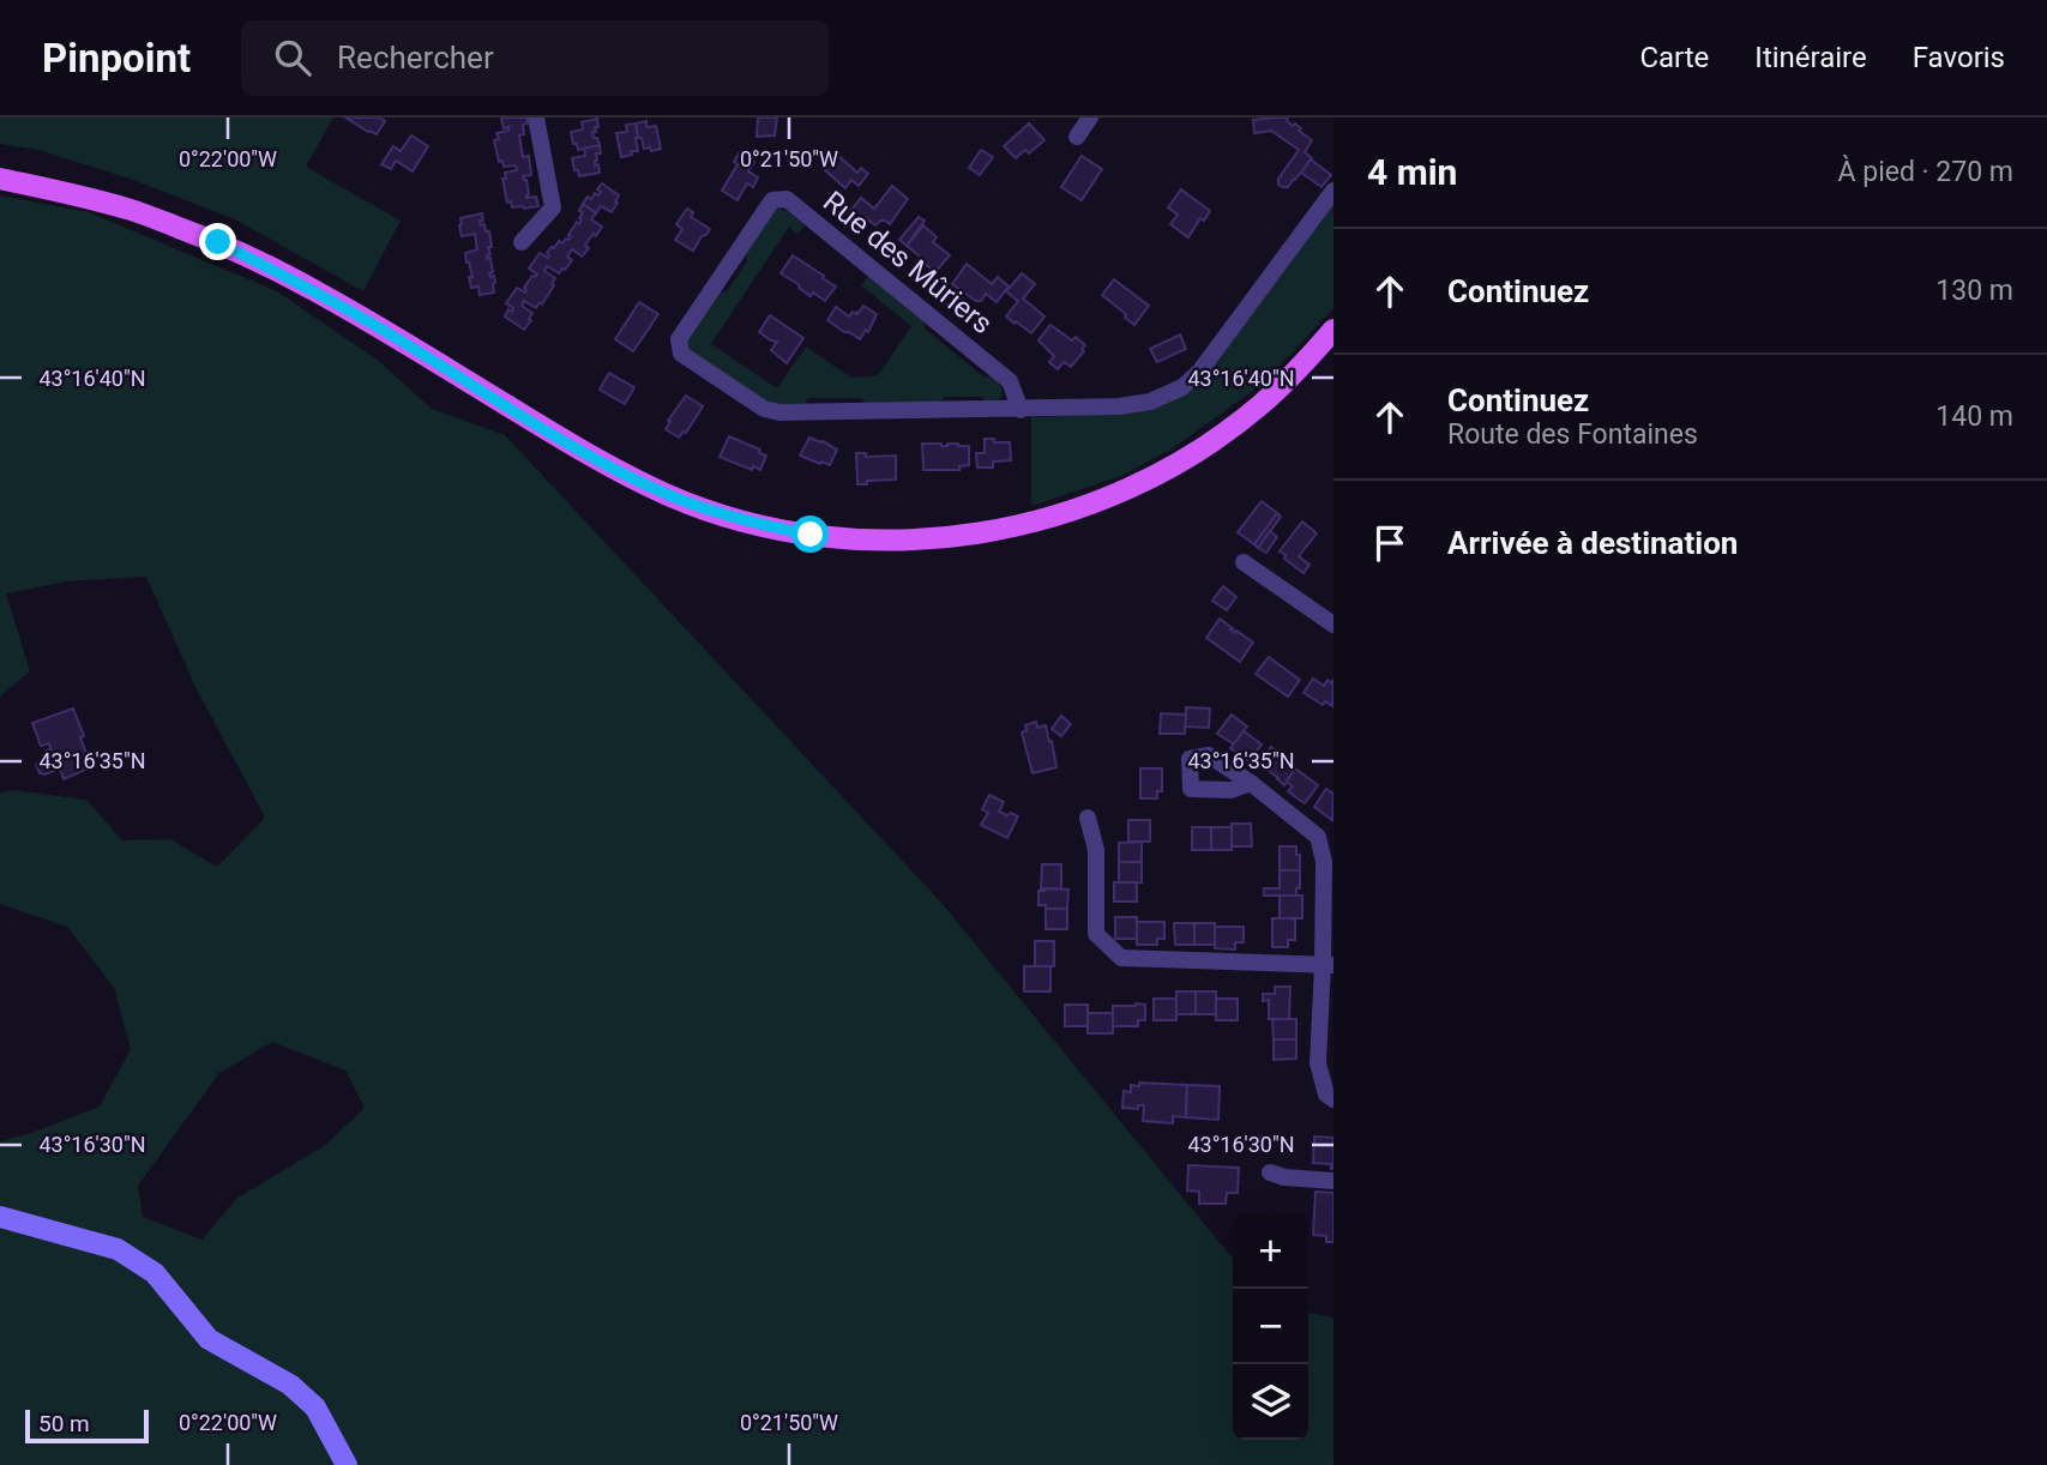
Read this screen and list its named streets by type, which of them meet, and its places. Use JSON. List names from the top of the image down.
{
  "streets": {
    "street": ["Rue des Mûriers"]
  },
  "scale_bar": "50 m",
  "page": {
    "header": "Pinpoint",
    "search": "Rechercher",
    "nav": ["Carte", "Itinéraire", "Favoris"],
    "heading": ["4 min", "À pied · 270 m"],
    "list": [
      ["Continuez", "130 m"],
      ["Continuez", "Route des Fontaines", "140 m"],
      "Arrivée à destination"
    ],
    "map_buttons": ["+", "−"],
    "scale": "50 m"
  },
  "coordinates": [
    "0°22'00\"W",
    "0°21'50\"W",
    "43°16'40\"N",
    "43°16'35\"N",
    "43°16'30\"N"
  ]
}
